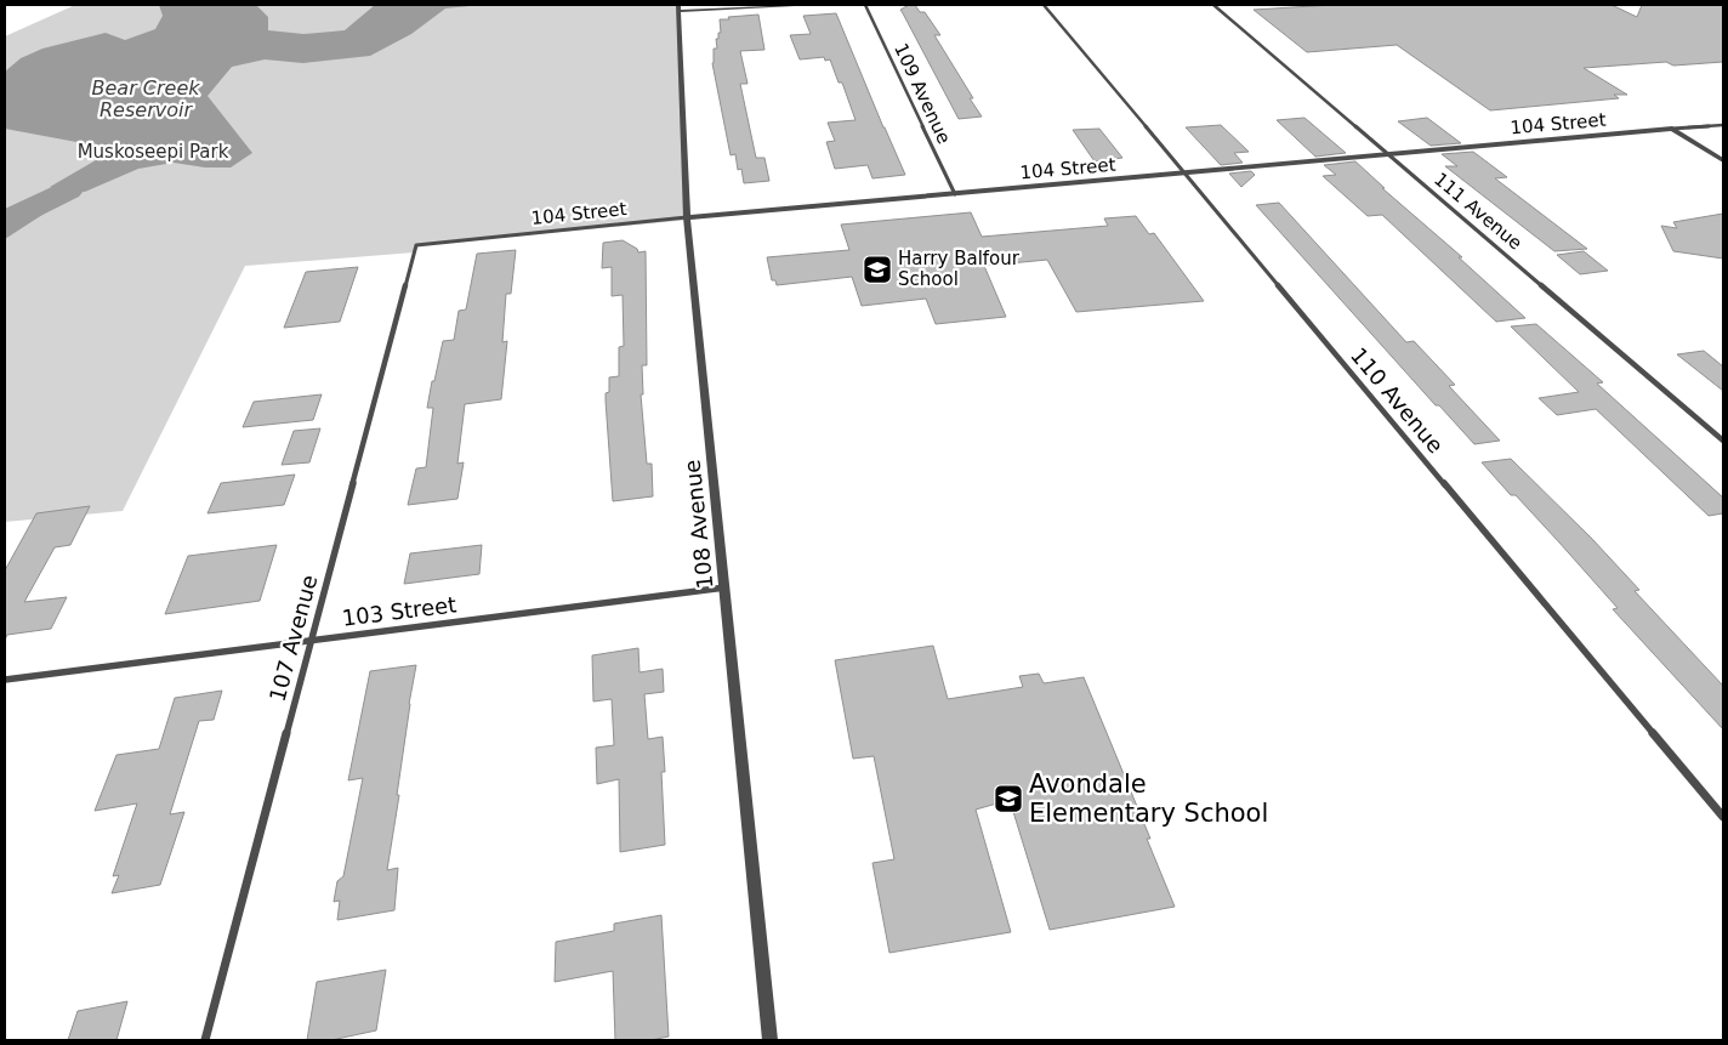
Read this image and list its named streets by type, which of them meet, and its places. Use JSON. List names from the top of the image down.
{
  "streets": {
    "street": [
      "109 Avenue",
      "104 Street",
      "111 Avenue",
      "110 Avenue",
      "108 Avenue",
      "103 Street",
      "107 Avenue"
    ]
  },
  "crossings": [
    ["109 Avenue", "104 Street"],
    ["104 Street", "111 Avenue"],
    ["104 Street", "110 Avenue"],
    ["104 Street", "108 Avenue"],
    ["104 Street", "107 Avenue"],
    ["108 Avenue", "103 Street"],
    ["103 Street", "107 Avenue"]
  ],
  "water": ["Bear Creek Reservoir"],
  "parks": ["Muskoseepi Park"],
  "places": {
    "school or university": ["Harry Balfour School", "Avondale Elementary School"]
  }
}
